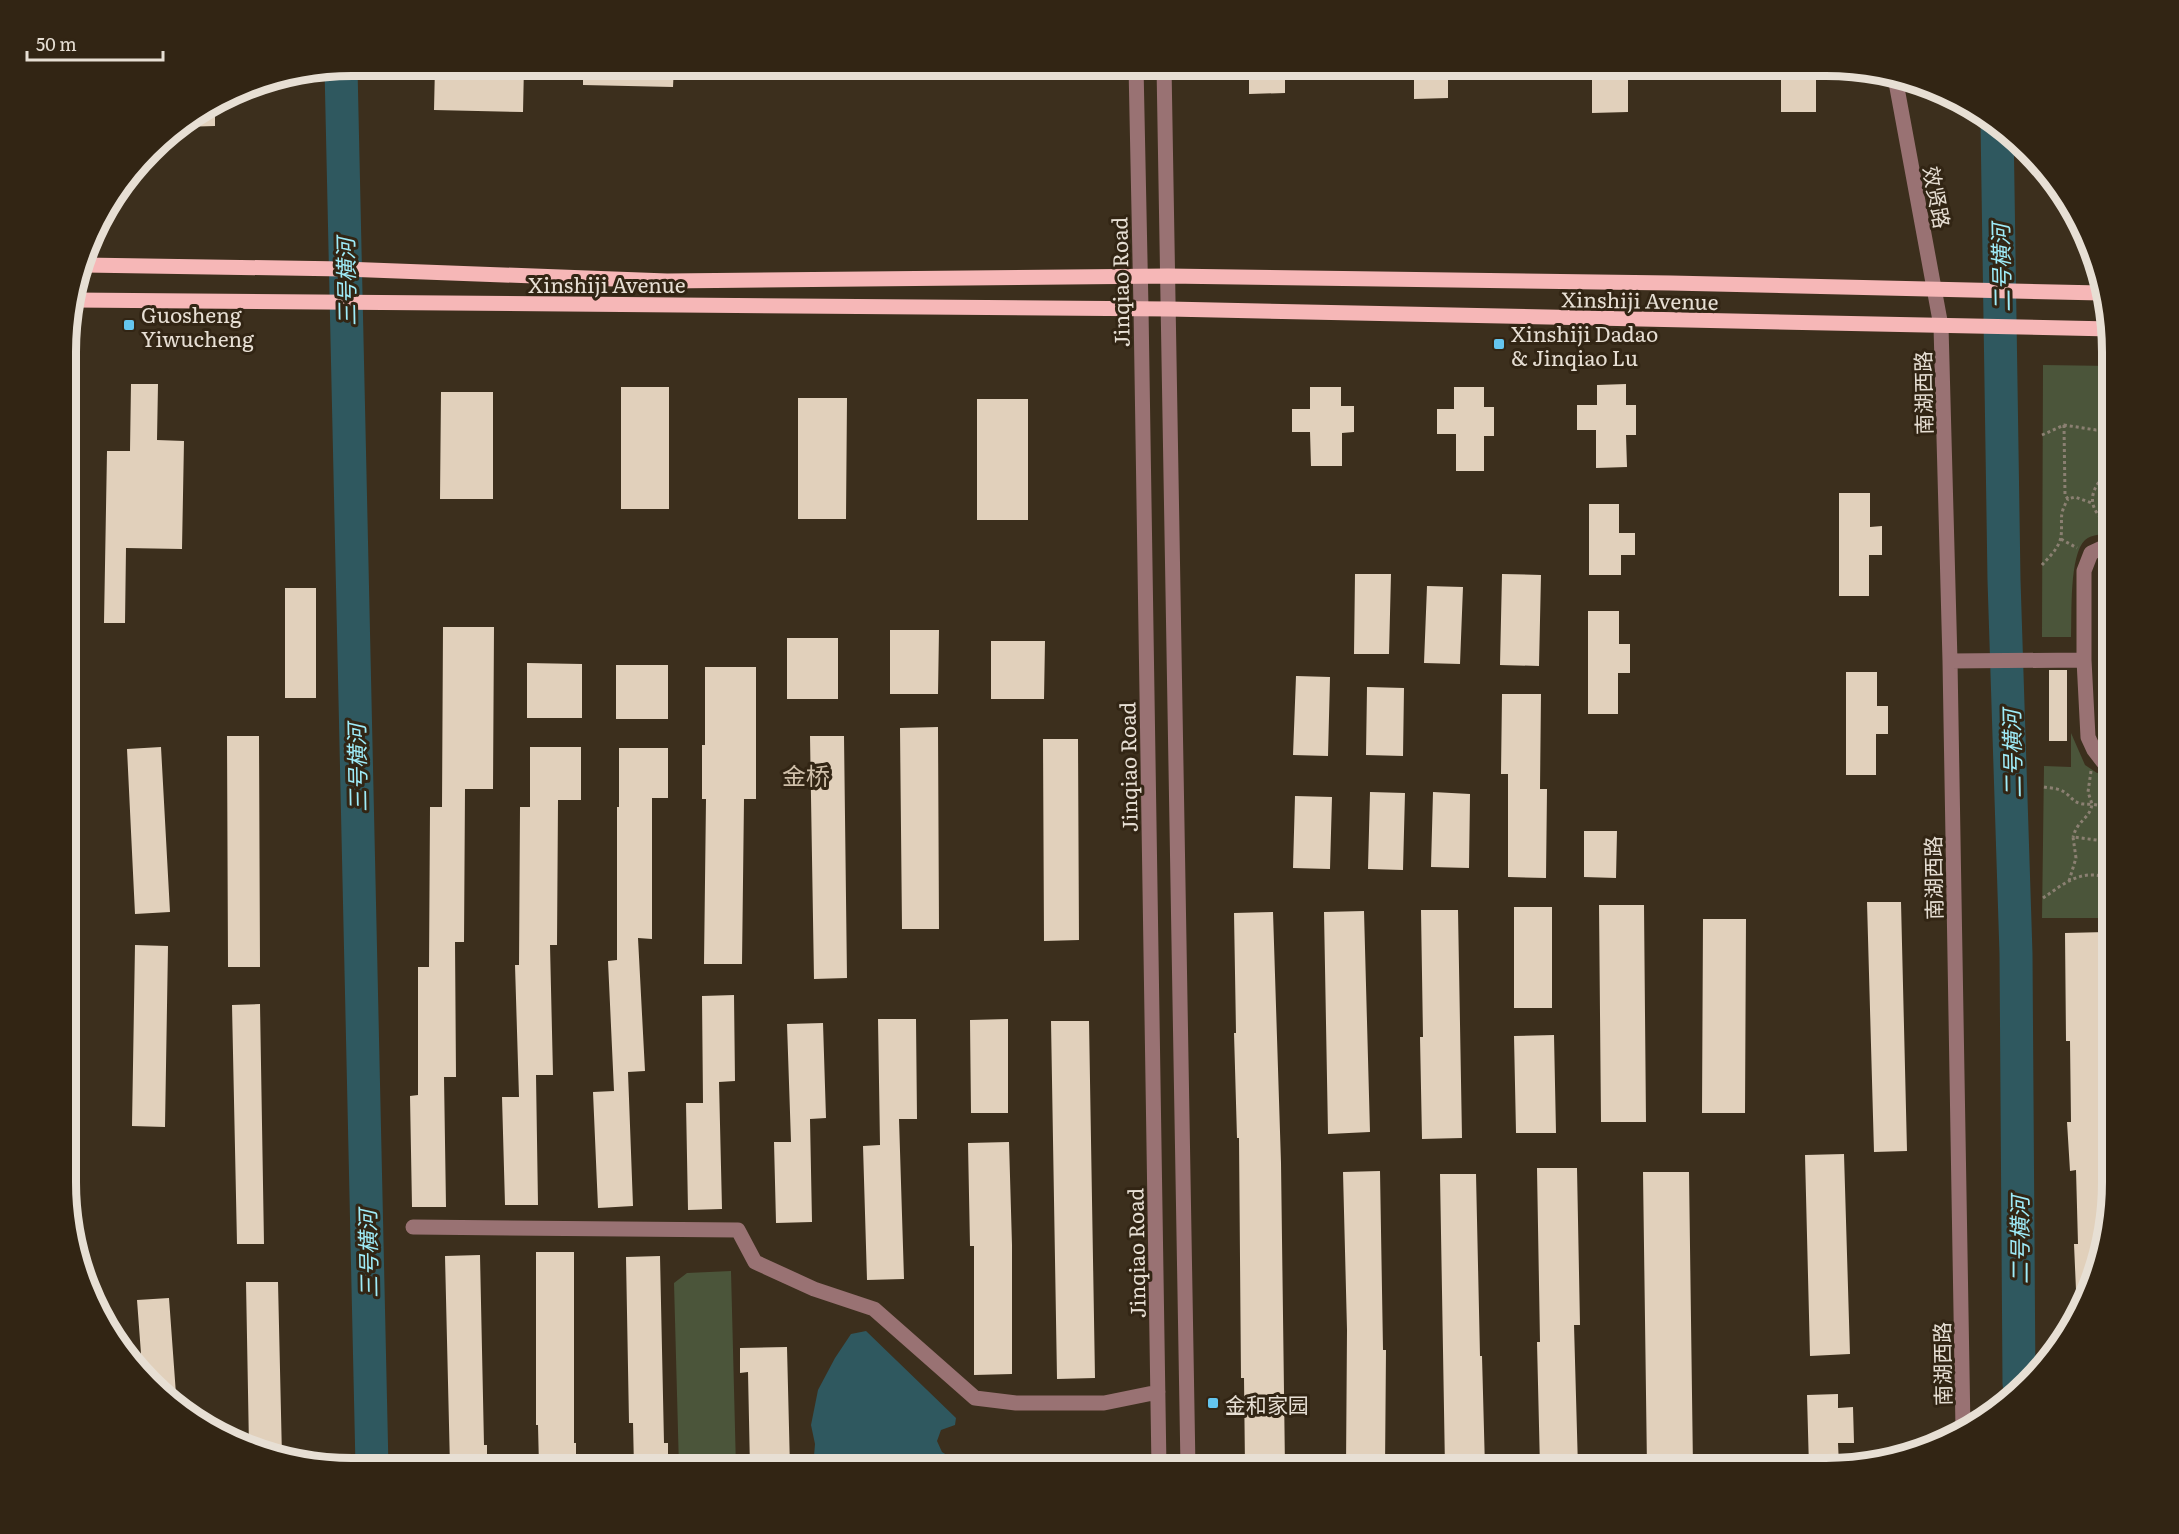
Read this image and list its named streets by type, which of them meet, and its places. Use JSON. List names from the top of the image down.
{
  "streets": {
    "main road": ["Xinshiji Avenue"],
    "street": ["效贤路", "Jinqiao Road", "南湖西路"]
  },
  "crossings": [
    ["效贤路", "Xinshiji Avenue"],
    ["效贤路", "南湖西路"],
    ["Jinqiao Road", "Xinshiji Avenue"],
    ["Xinshiji Avenue", "南湖西路"]
  ],
  "districts": ["金桥"],
  "water": ["二号横河", "三号横河"],
  "places": {
    "transit": ["Guosheng Yiwucheng", "Xinshiji Dadao & Jinqiao Lu", "金和家园"]
  },
  "scale_bar": "50 m"
}
